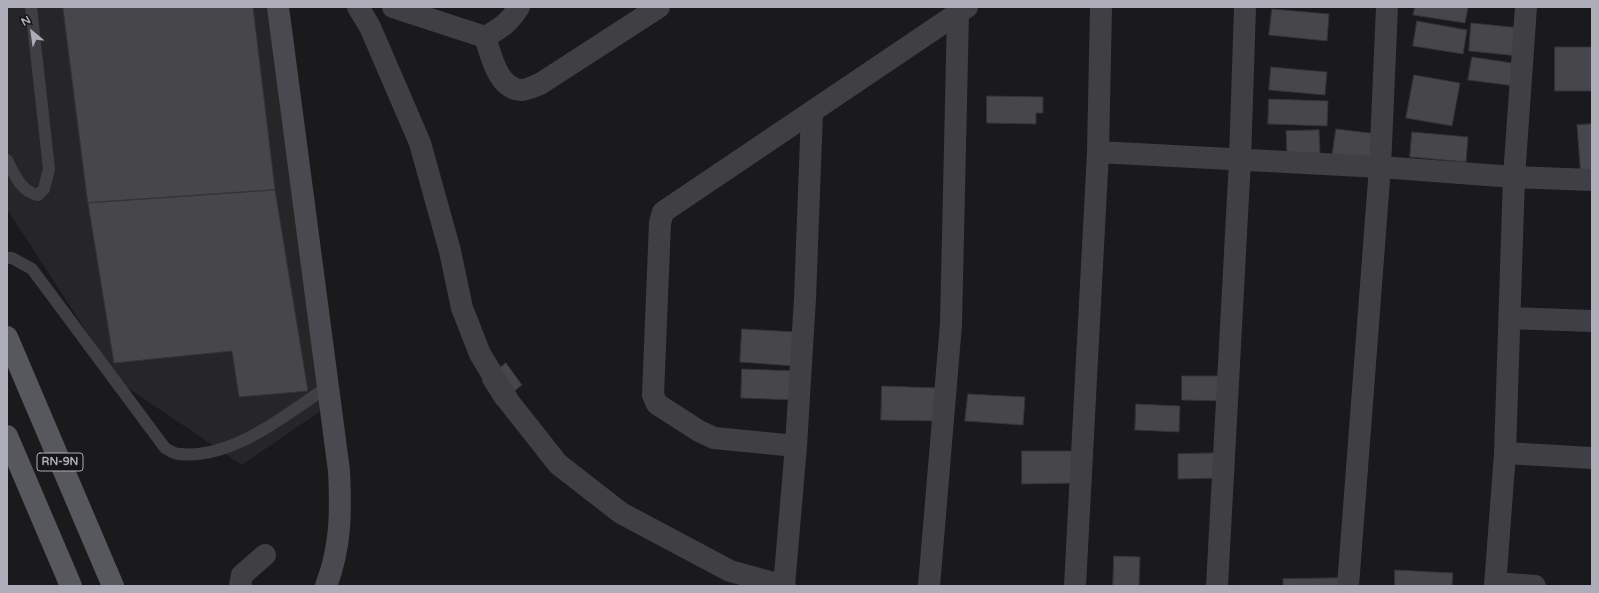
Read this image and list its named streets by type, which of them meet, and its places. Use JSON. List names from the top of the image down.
{
  "streets": {
    "main road": ["RN-9N"]
  },
  "north": "top left"
}
